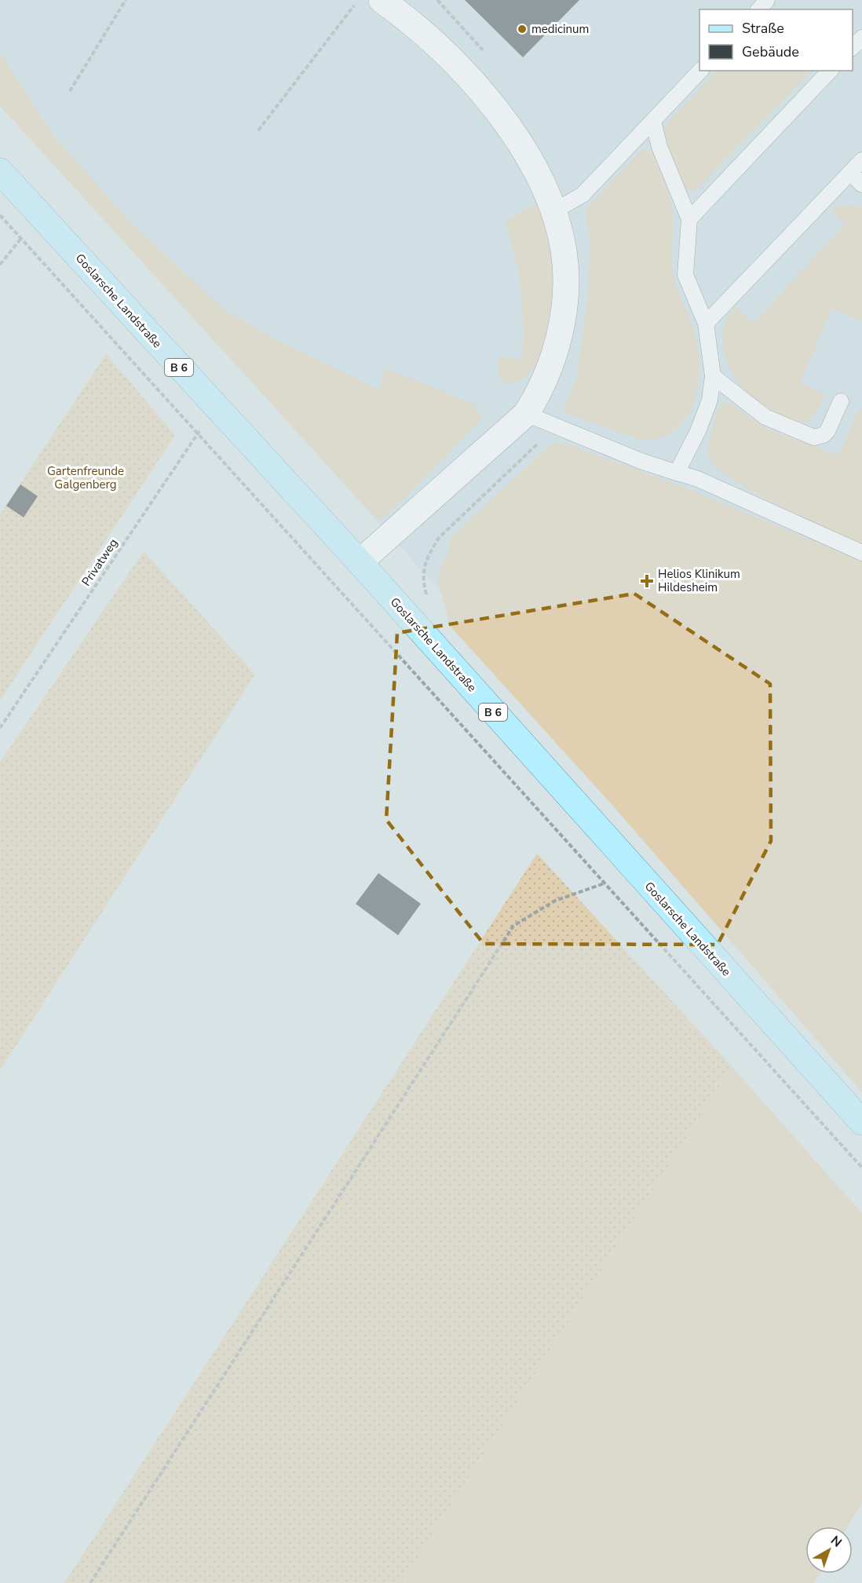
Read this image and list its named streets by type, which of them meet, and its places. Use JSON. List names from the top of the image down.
{
  "streets": {
    "main road": ["Goslarsche Landstraße", "B 6"],
    "path": ["Privatweg"]
  },
  "crossings": [
    ["Goslarsche Landstraße", "Privatweg"]
  ],
  "parks": ["Gartenfreunde Galgenberg"],
  "places": {
    "other": ["medicinum"],
    "health": ["Helios Klinikum Hildesheim"]
  },
  "legend": ["Straße", "Gebäude"],
  "north": "top right"
}
